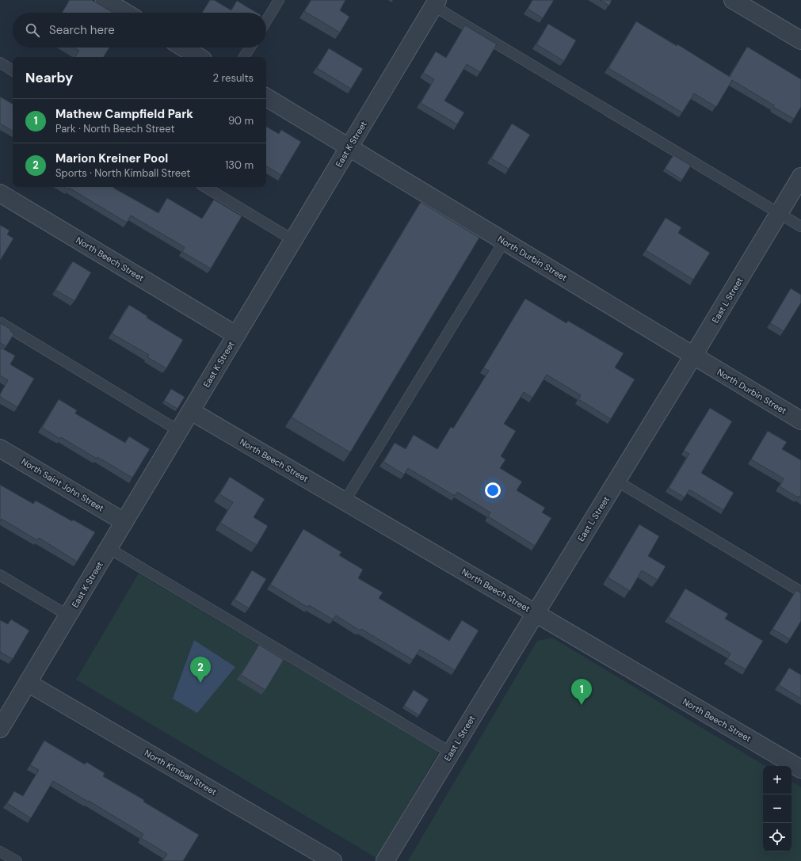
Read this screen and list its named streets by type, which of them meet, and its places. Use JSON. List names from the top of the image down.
{
  "streets": {
    "street": [
      "East K Street",
      "North Durbin Street",
      "North Beech Street",
      "East L Street",
      "North Saint John Street",
      "North Kimball Street"
    ]
  },
  "crossings": [
    ["East K Street", "North Durbin Street"],
    ["East K Street", "North Beech Street"],
    ["East K Street", "North Saint John Street"],
    ["East K Street", "North Kimball Street"],
    ["North Durbin Street", "East L Street"],
    ["North Beech Street", "East L Street"]
  ],
  "page": {
    "search": "Search here",
    "heading": ["Nearby", "2 results"],
    "list": [
      {
        "mark": "1",
        "name": "Mathew Campfield Park",
        "note": "Park · North Beech Street",
        "value": "90 m"
      },
      {
        "mark": "2",
        "name": "Marion Kreiner Pool",
        "note": "Sports · North Kimball Street",
        "value": "130 m"
      }
    ],
    "pins": ["2", "1"],
    "map_buttons": ["+", "−"]
  }
}
